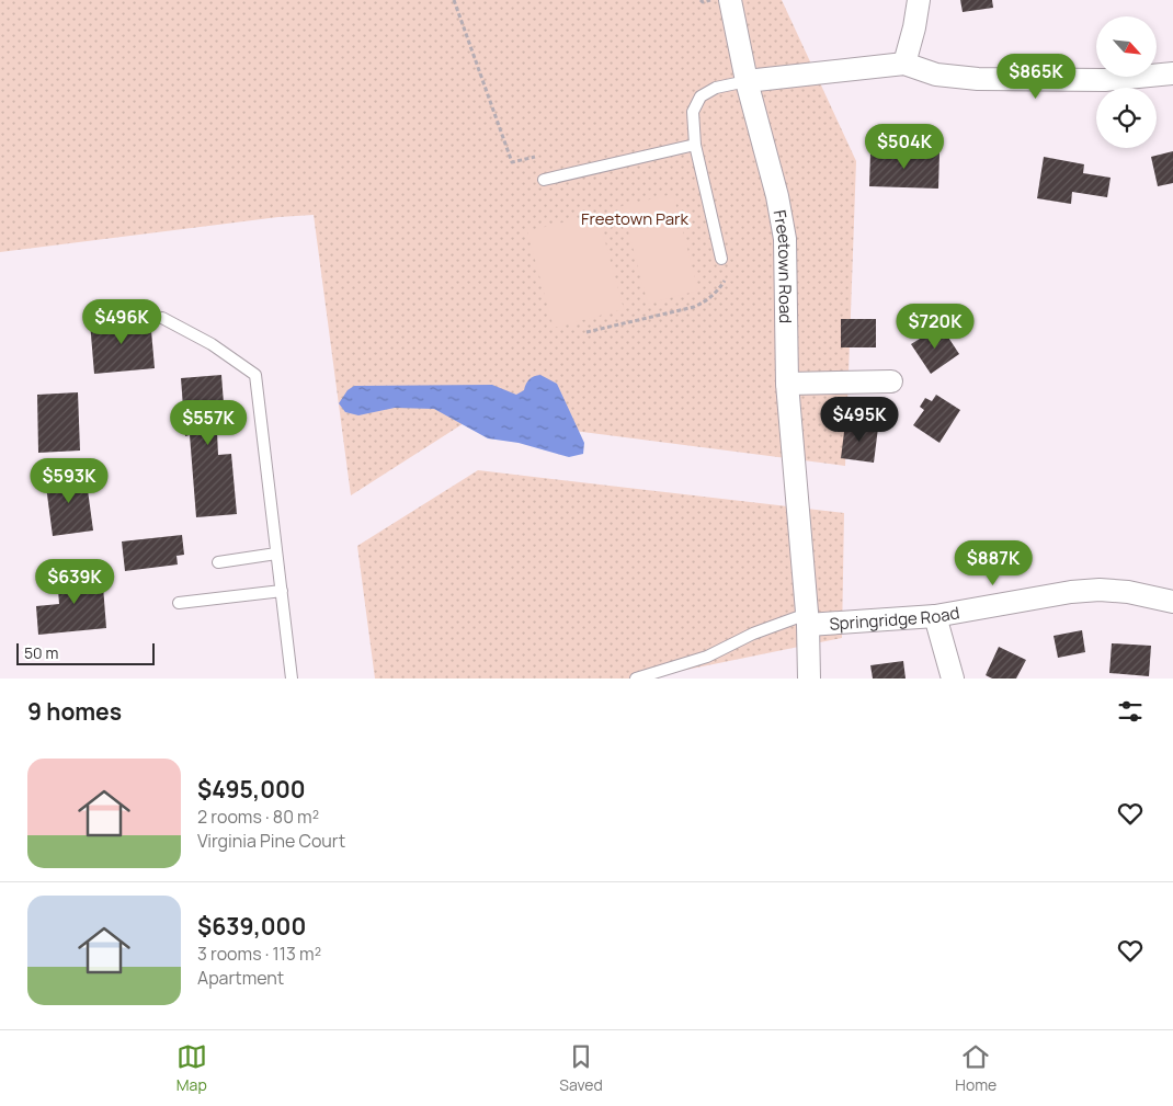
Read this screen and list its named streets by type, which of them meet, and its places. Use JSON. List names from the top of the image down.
{
  "streets": {
    "street": ["Freetown Road", "Springridge Road"]
  },
  "crossings": [
    ["Freetown Road", "Springridge Road"]
  ],
  "parks": ["Freetown Park"],
  "scale_bar": "50 m",
  "north": "bottom right",
  "page": {
    "price": [
      "$865K",
      "$504K",
      "$496K",
      "$720K",
      "$495K",
      "$557K",
      "$593K",
      "$887K",
      "$639K"
    ],
    "scale": "50 m",
    "heading": "9 homes",
    "list": [
      {
        "name": "$495,000",
        "note": "2 rooms · 80 m² · Virginia Pine Court"
      },
      {
        "name": "$639,000",
        "note": "3 rooms · 113 m² · Apartment"
      }
    ],
    "tabs": ["Map", "Saved", "Home"]
  }
}
